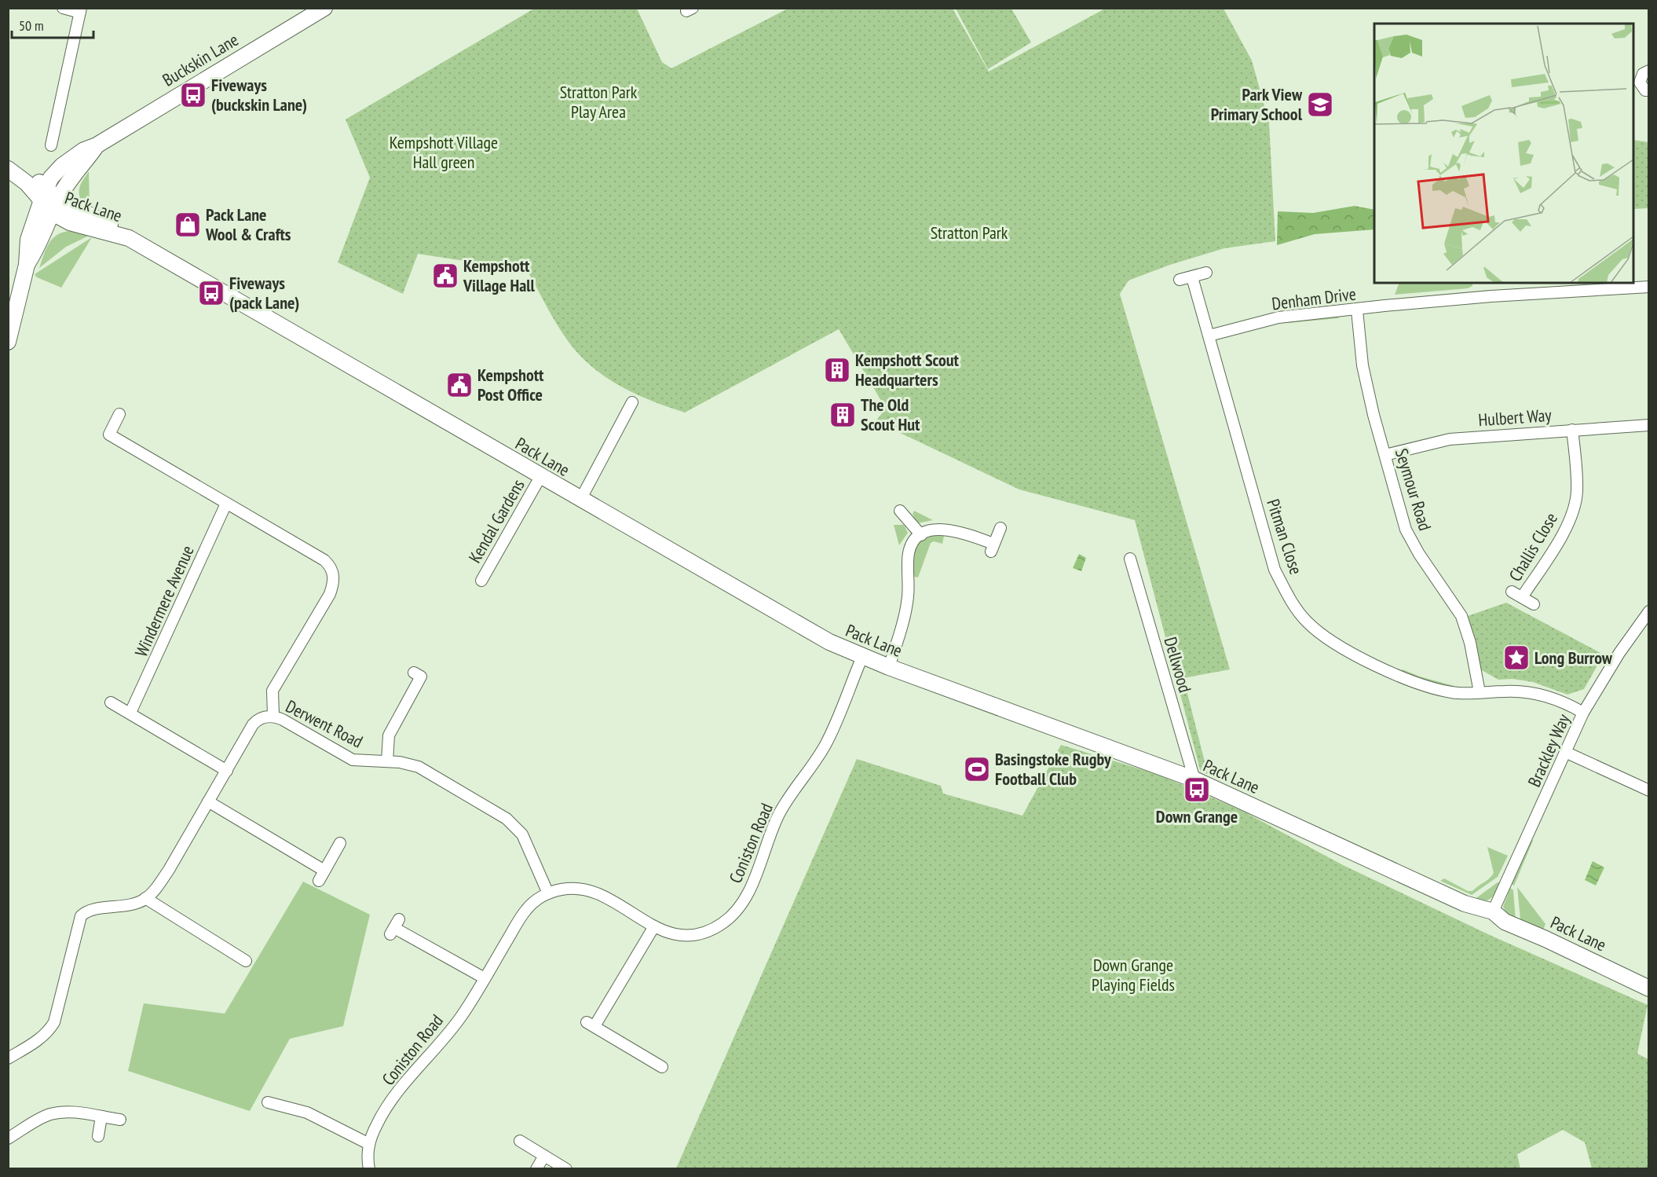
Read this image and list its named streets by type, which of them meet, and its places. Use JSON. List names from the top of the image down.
{
  "streets": {
    "street": [
      "Buckskin Lane",
      "Pack Lane",
      "Denham Drive",
      "Hulbert Way",
      "Seymour Road",
      "Kendal Gardens",
      "Pitman Close",
      "Challis Close",
      "Windermere Avenue",
      "Dellwood",
      "Derwent Road",
      "Brackley Way",
      "Coniston Road"
    ]
  },
  "crossings": [
    ["Buckskin Lane", "Pack Lane"],
    ["Pack Lane", "Kendal Gardens"],
    ["Pack Lane", "Dellwood"],
    ["Pack Lane", "Brackley Way"],
    ["Pack Lane", "Coniston Road"],
    ["Denham Drive", "Seymour Road"],
    ["Denham Drive", "Pitman Close"],
    ["Hulbert Way", "Seymour Road"],
    ["Hulbert Way", "Challis Close"],
    ["Seymour Road", "Pitman Close"],
    ["Pitman Close", "Brackley Way"],
    ["Derwent Road", "Coniston Road"]
  ],
  "parks": [
    "Stratton Park Play Area",
    "Kempshott Village Hall green",
    "Stratton Park",
    "Down Grange Playing Fields"
  ],
  "places": {
    "bus stop": ["Fiveways (buckskin Lane)", "Fiveways (pack Lane)", "Down Grange"],
    "school or university": ["Park View Primary School"],
    "shop": ["Pack Lane Wool & Crafts"],
    "public building": ["Kempshott Village Hall", "Kempshott Post Office"],
    "building": ["Kempshott Scout Headquarters", "The Old Scout Hut"],
    "place": ["Long Burrow"],
    "sports": ["Basingstoke Rugby Football Club"]
  },
  "scale_bar": "50 m"
}
